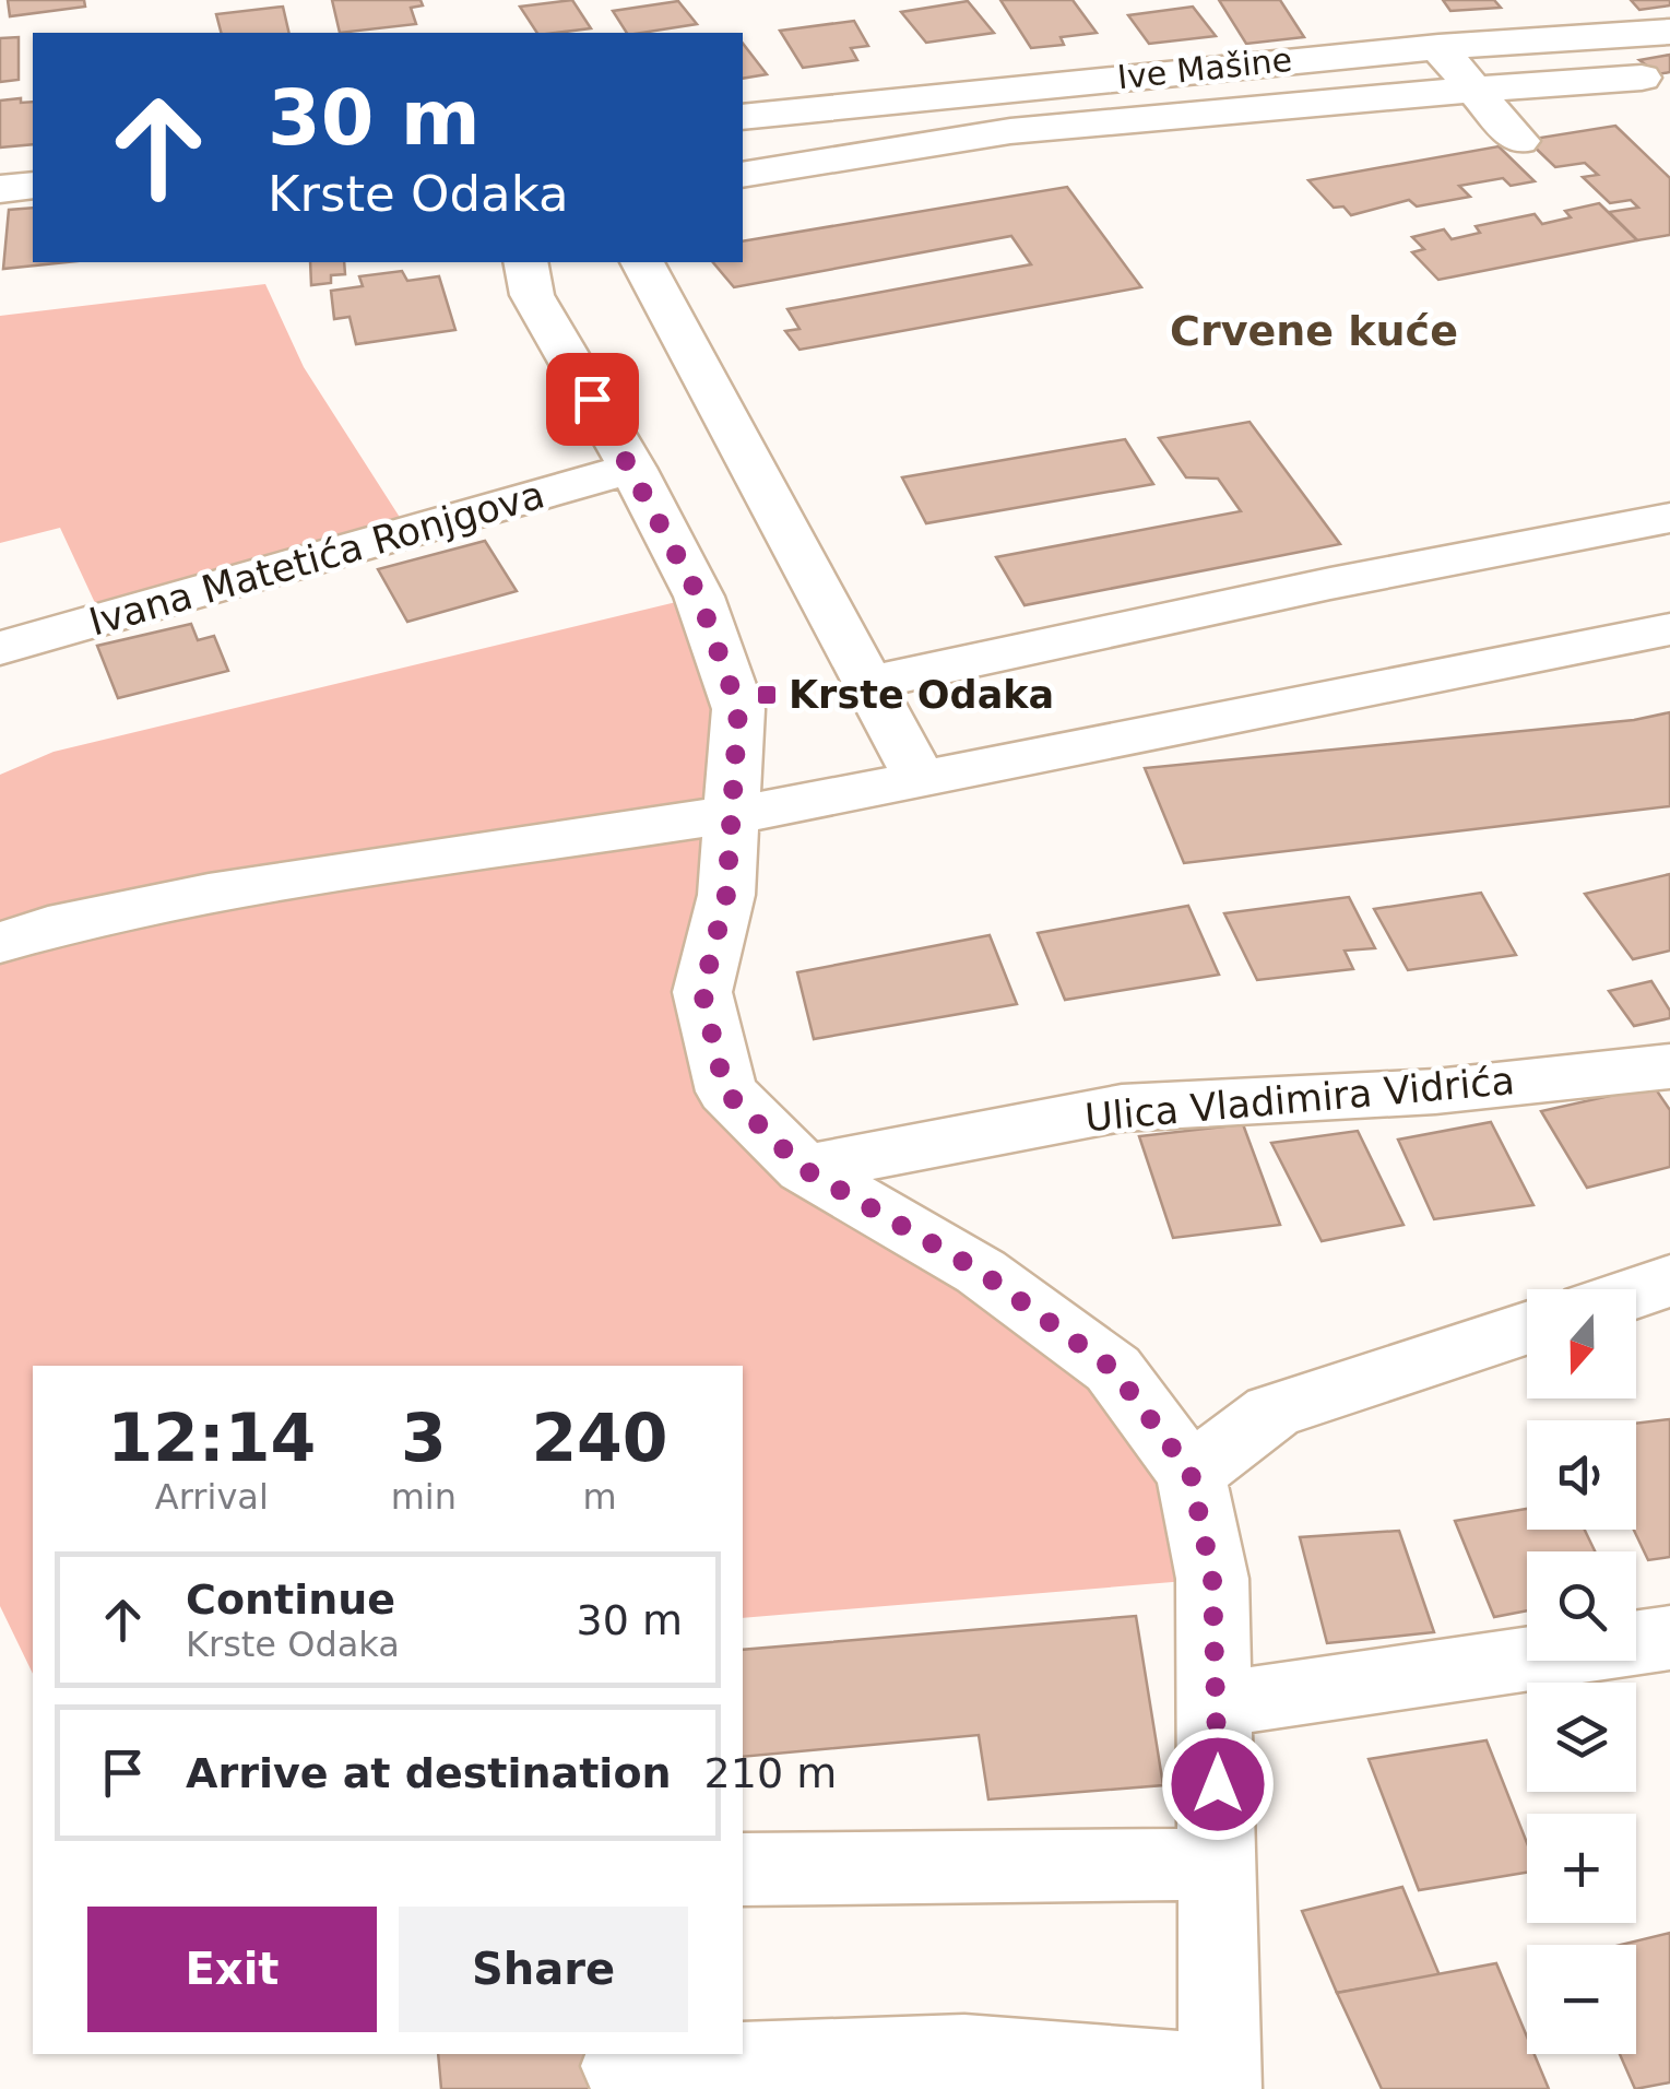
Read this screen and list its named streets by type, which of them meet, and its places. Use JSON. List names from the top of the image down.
{
  "streets": {
    "street": ["Ive Mašine", "Ivana Matetića Ronjgova", "Ulica Vladimira Vidrića"]
  },
  "districts": ["Crvene kuće"],
  "places": {
    "transit": ["Krste Odaka"]
  },
  "north": "bottom",
  "page": {
    "turn": ["30 m", "Krste Odaka"],
    "map_buttons": ["+", "−"],
    "eta": [
      "12:14",
      "Arrival",
      "3",
      "min",
      "240",
      "m"
    ],
    "list": [
      {
        "name": "Continue",
        "note": "Krste Odaka",
        "value": "30 m"
      },
      {
        "name": "Arrive at destination",
        "value": "210 m"
      }
    ],
    "buttons": ["Exit", "Share"]
  }
}
